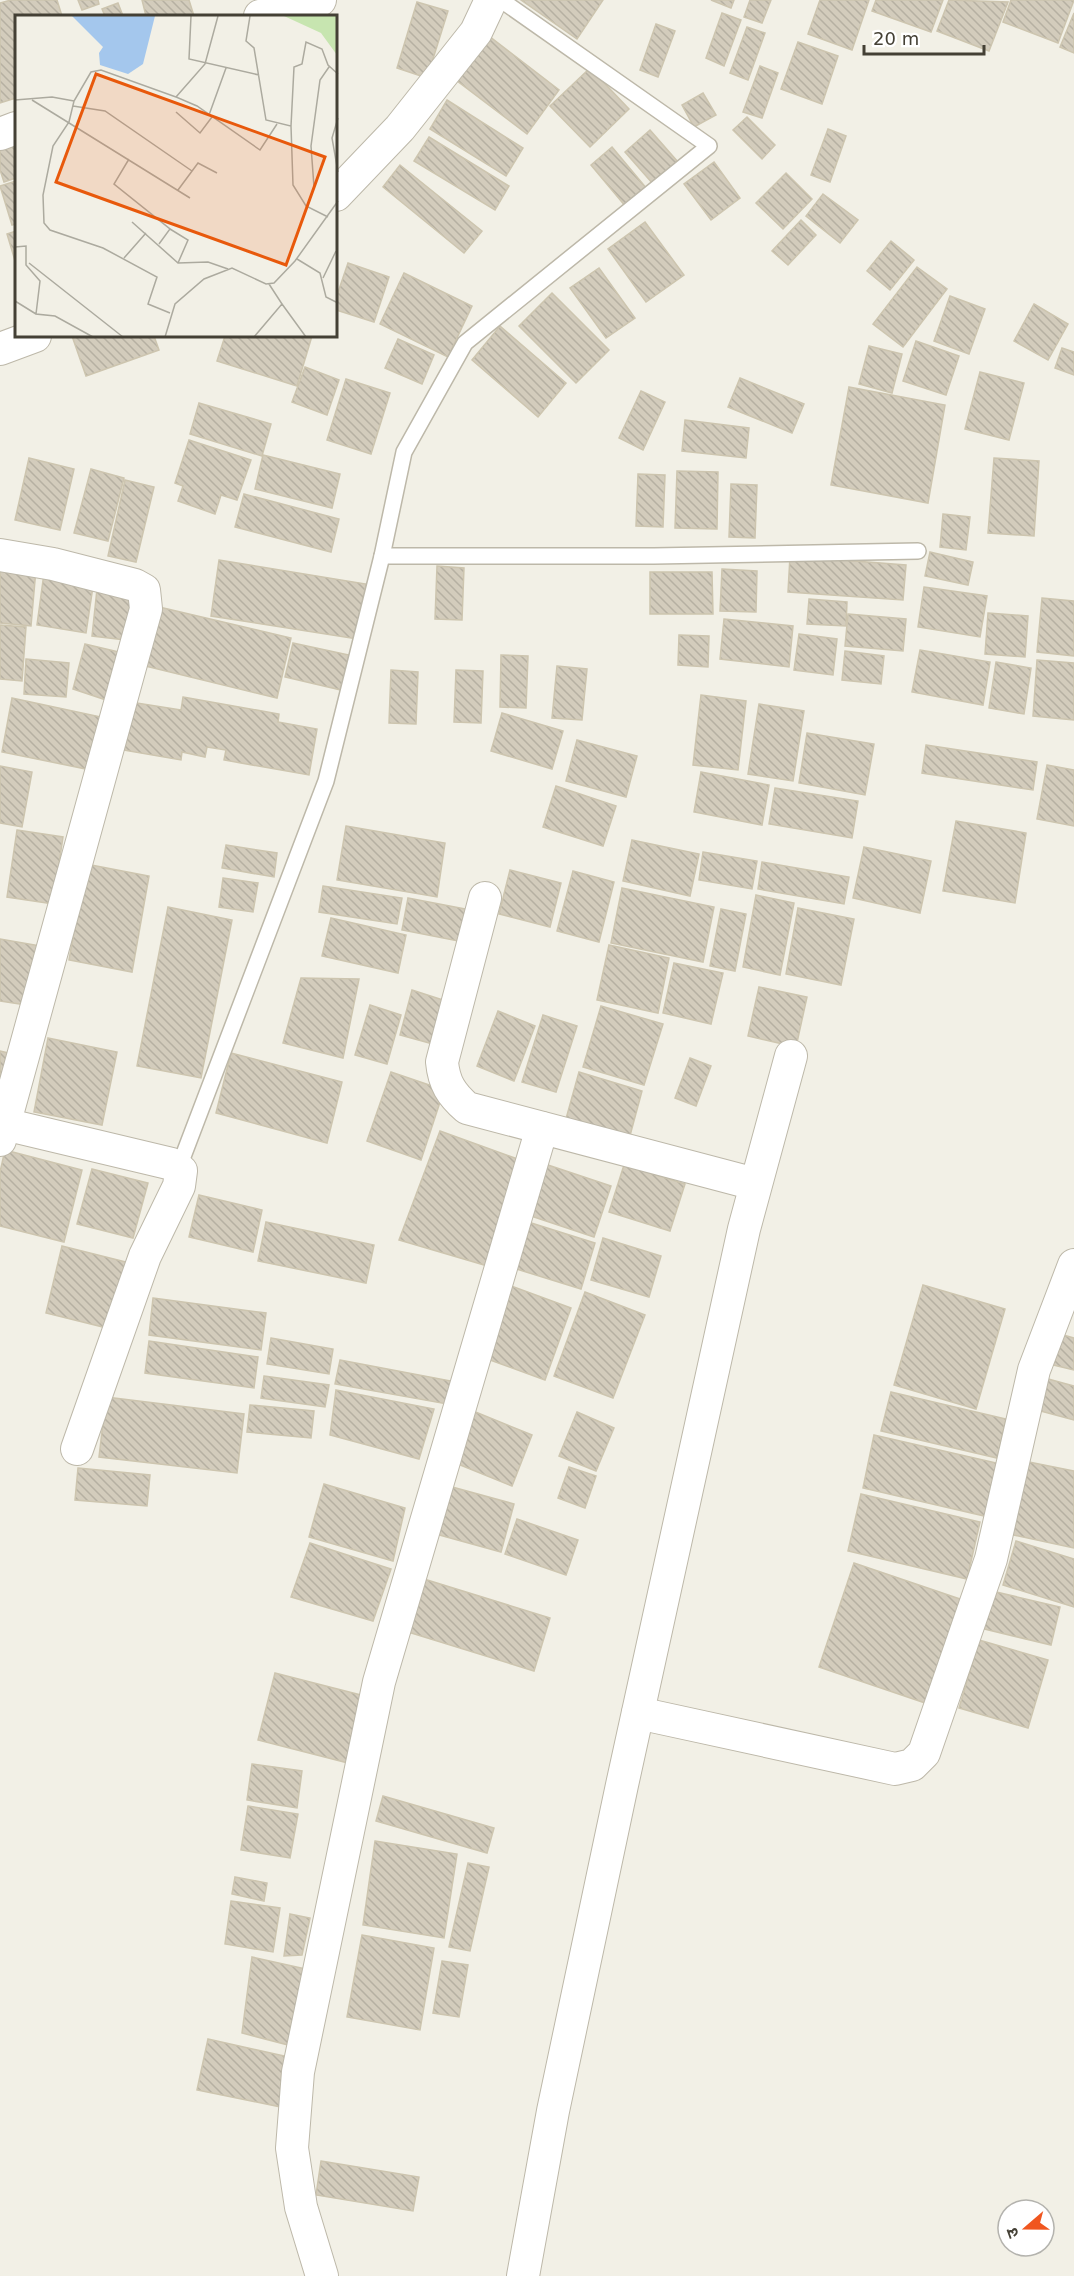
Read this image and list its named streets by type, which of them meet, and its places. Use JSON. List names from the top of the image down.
{
  "scale_bar": "20 m",
  "north": "left"
}
